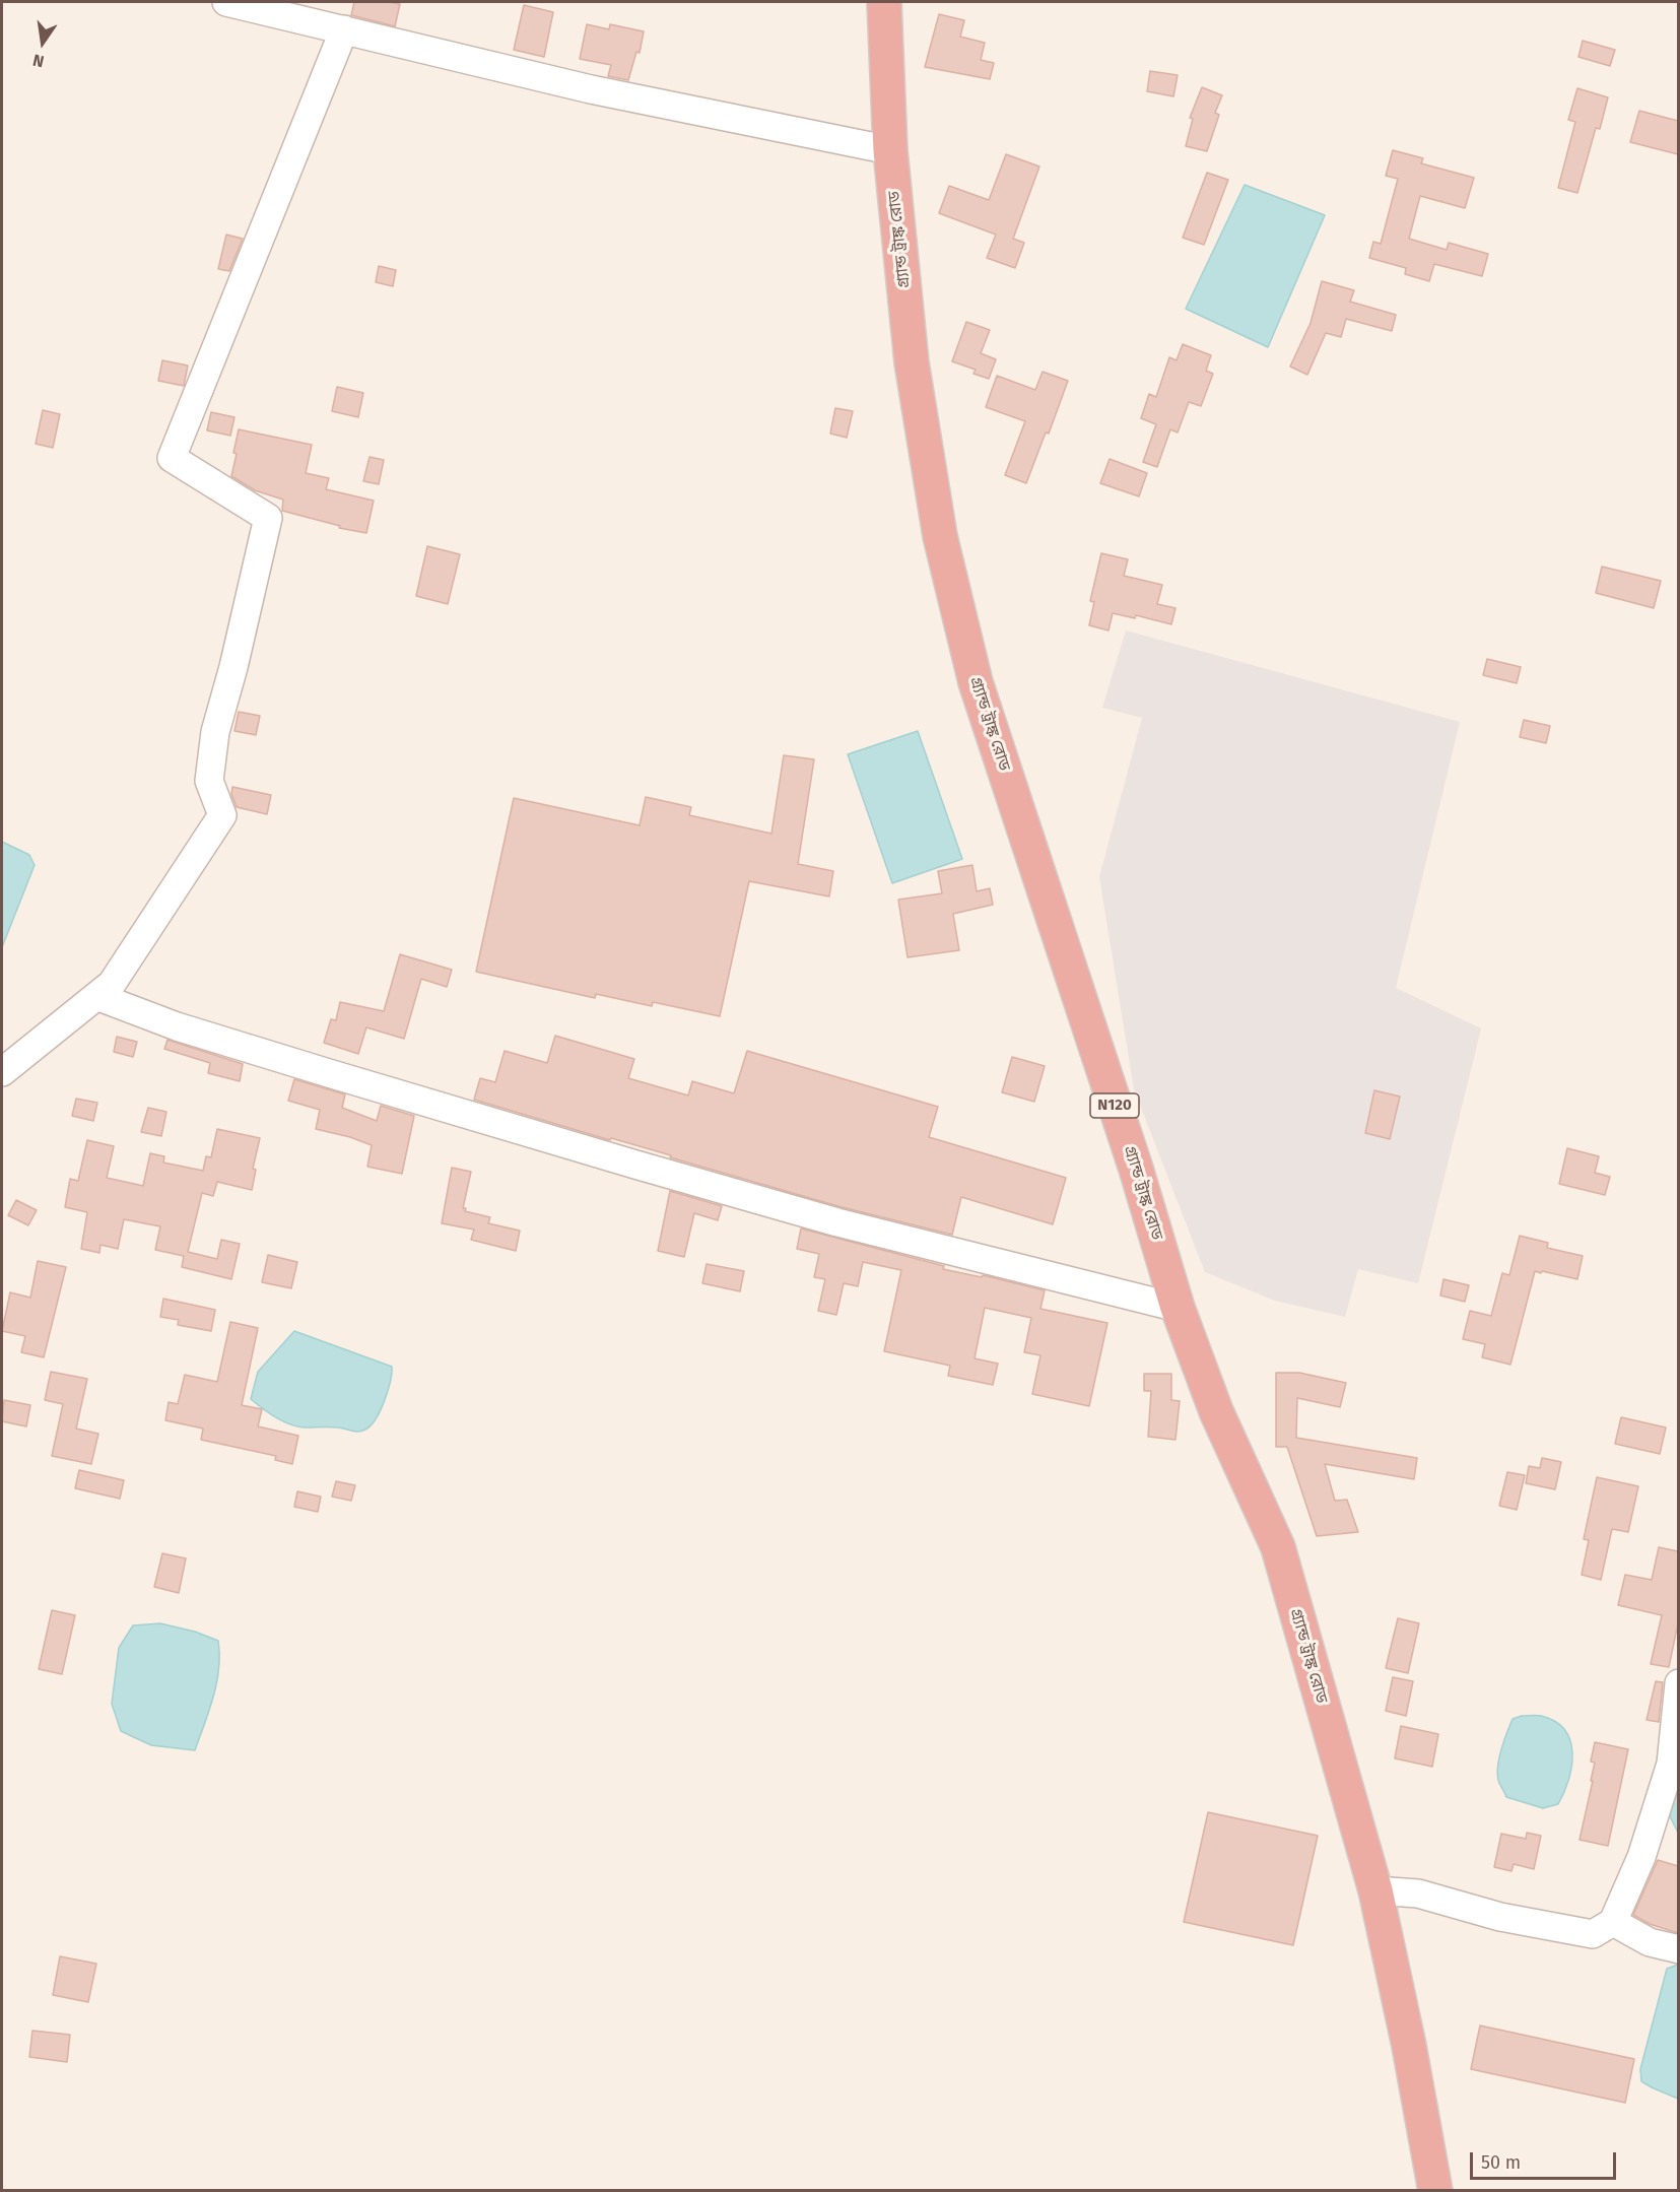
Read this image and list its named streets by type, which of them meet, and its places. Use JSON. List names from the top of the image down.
{
  "streets": {
    "highway": ["গ্র্যান্ড ট্রাঙ্ক রোড", "N120"]
  },
  "scale_bar": "50 m",
  "north": "bottom"
}
